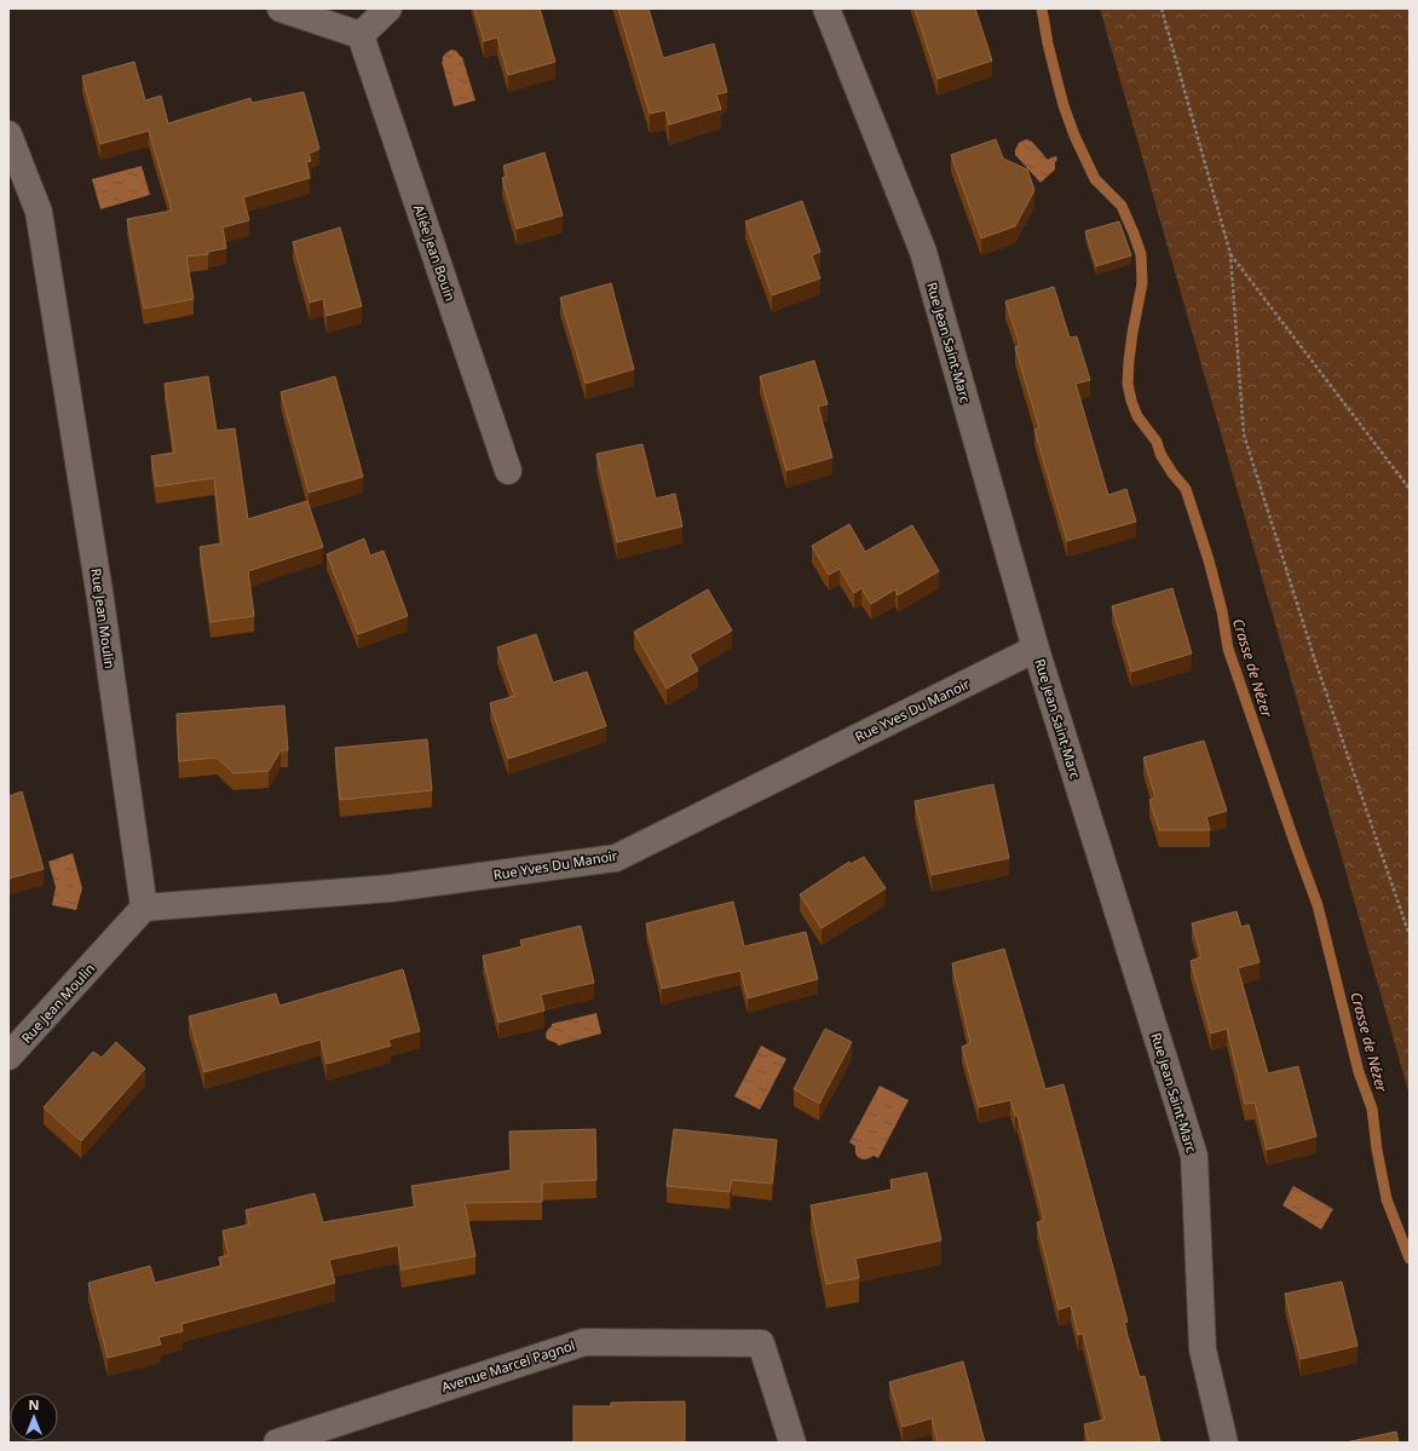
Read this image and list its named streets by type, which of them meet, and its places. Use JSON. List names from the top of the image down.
{
  "streets": {
    "street": [
      "Allée Jean Bouin",
      "Rue Jean Saint-Marc",
      "Rue Jean Moulin",
      "Rue Yves Du Manoir",
      "Avenue Marcel Pagnol"
    ]
  },
  "crossings": [
    ["Rue Jean Saint-Marc", "Rue Yves Du Manoir"],
    ["Rue Jean Moulin", "Rue Yves Du Manoir"]
  ],
  "water": ["Crasse de Nézer"],
  "north": "top"
}
